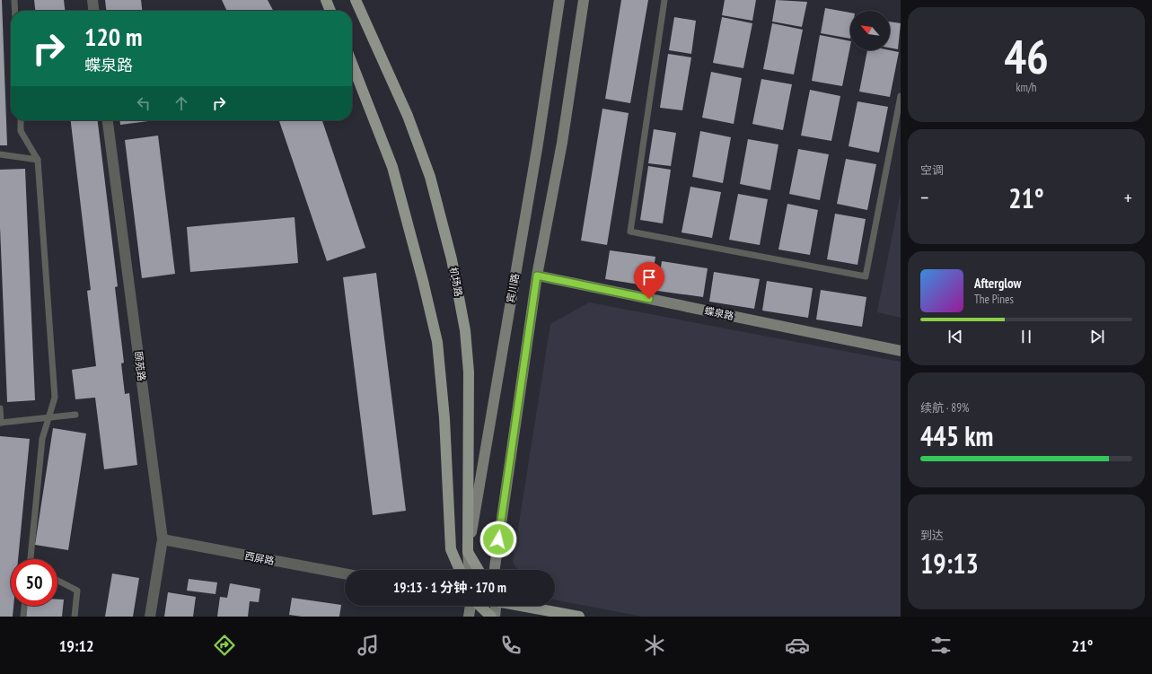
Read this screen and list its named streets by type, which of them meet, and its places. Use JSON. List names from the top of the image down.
{
  "streets": {
    "main road": ["机场路", "宾川路", "蝶泉路"],
    "street": ["颐苑路", "西屏路"]
  },
  "crossings": [
    ["机场路", "宾川路"],
    ["颐苑路", "西屏路"]
  ],
  "north": "top left",
  "page": {
    "tile": [
      ["46", "km/h"],
      "空调",
      ["续航 · 89%", "445 km"],
      ["到达", "19:13"]
    ],
    "turn": ["120 m", "蝶泉路"],
    "heat": ["−", "21°", "+"],
    "song": ["Afterglow", "The Pines"],
    "limit": "50",
    "trip": "19:13 · 1 分钟 · 170 m",
    "tabs": ["19:12", "21°"]
  }
}
